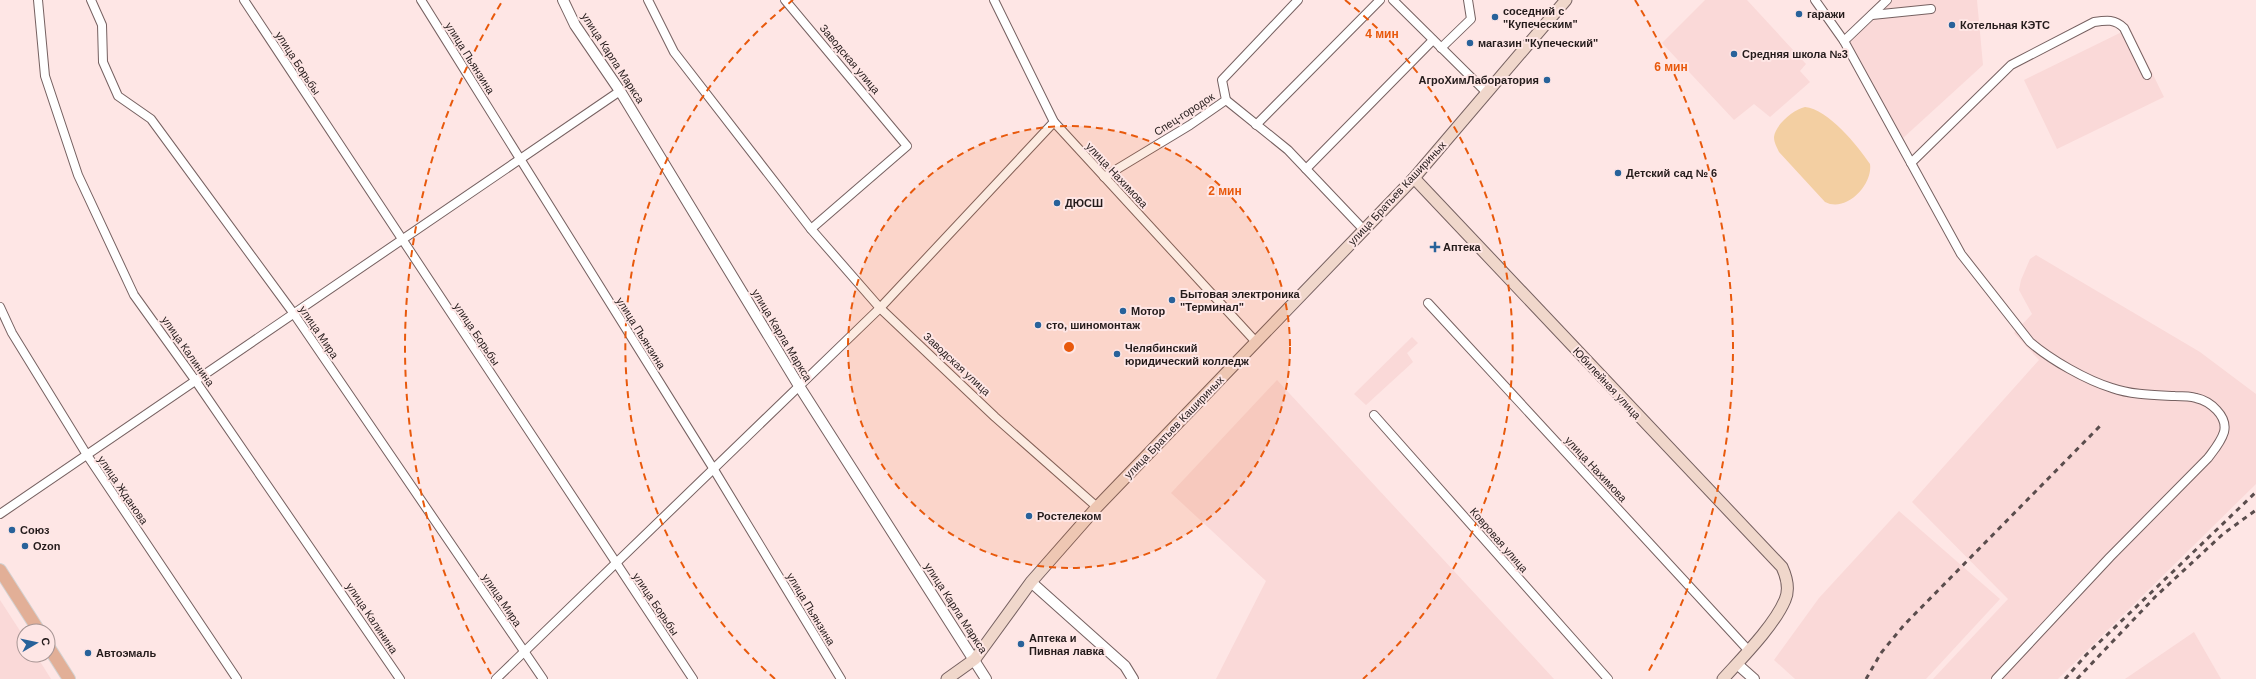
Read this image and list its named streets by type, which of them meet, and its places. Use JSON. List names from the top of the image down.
{
  "streets": {
    "main road": ["улица Братьев Кашириных", "Юбилейная улица"],
    "street": [
      "улица Пьянзина",
      "улица Карла Маркса",
      "Заводская улица",
      "улица Борьбы",
      "Спец-городок",
      "улица Нахимова",
      "улица Мира",
      "улица Калинина",
      "улица Жданова",
      "Ковровая улица"
    ]
  },
  "crossings": [
    ["улица Карла Маркса", "улица Братьев Кашириных"],
    ["Заводская улица", "улица Братьев Кашириных"],
    ["Спец-городок", "улица Нахимова"],
    ["улица Нахимова", "улица Братьев Кашириных"],
    ["улица Нахимова", "Юбилейная улица"],
    ["улица Братьев Кашириных", "Юбилейная улица"]
  ],
  "places": {
    "other": [
      "гаражи",
      "соседний с \"Купеческим\"",
      "Котельная КЭТС",
      "магазин \"Купеческий\"",
      "Средняя школа №3",
      "АгроХимЛаборатория",
      "Детский сад № 6",
      "ДЮСШ",
      "Бытовая электроника \"Терминал\"",
      "Мотор",
      "сто, шиномонтаж",
      "Челябинский юридический колледж",
      "Ростелеком",
      "Союз",
      "Ozon",
      "Аптека и Пивная лавка",
      "Автоэмаль"
    ],
    "health": ["Аптека"]
  },
  "north": "right",
  "rings": ["4 мин", "6 мин", "2 мин"]
}
